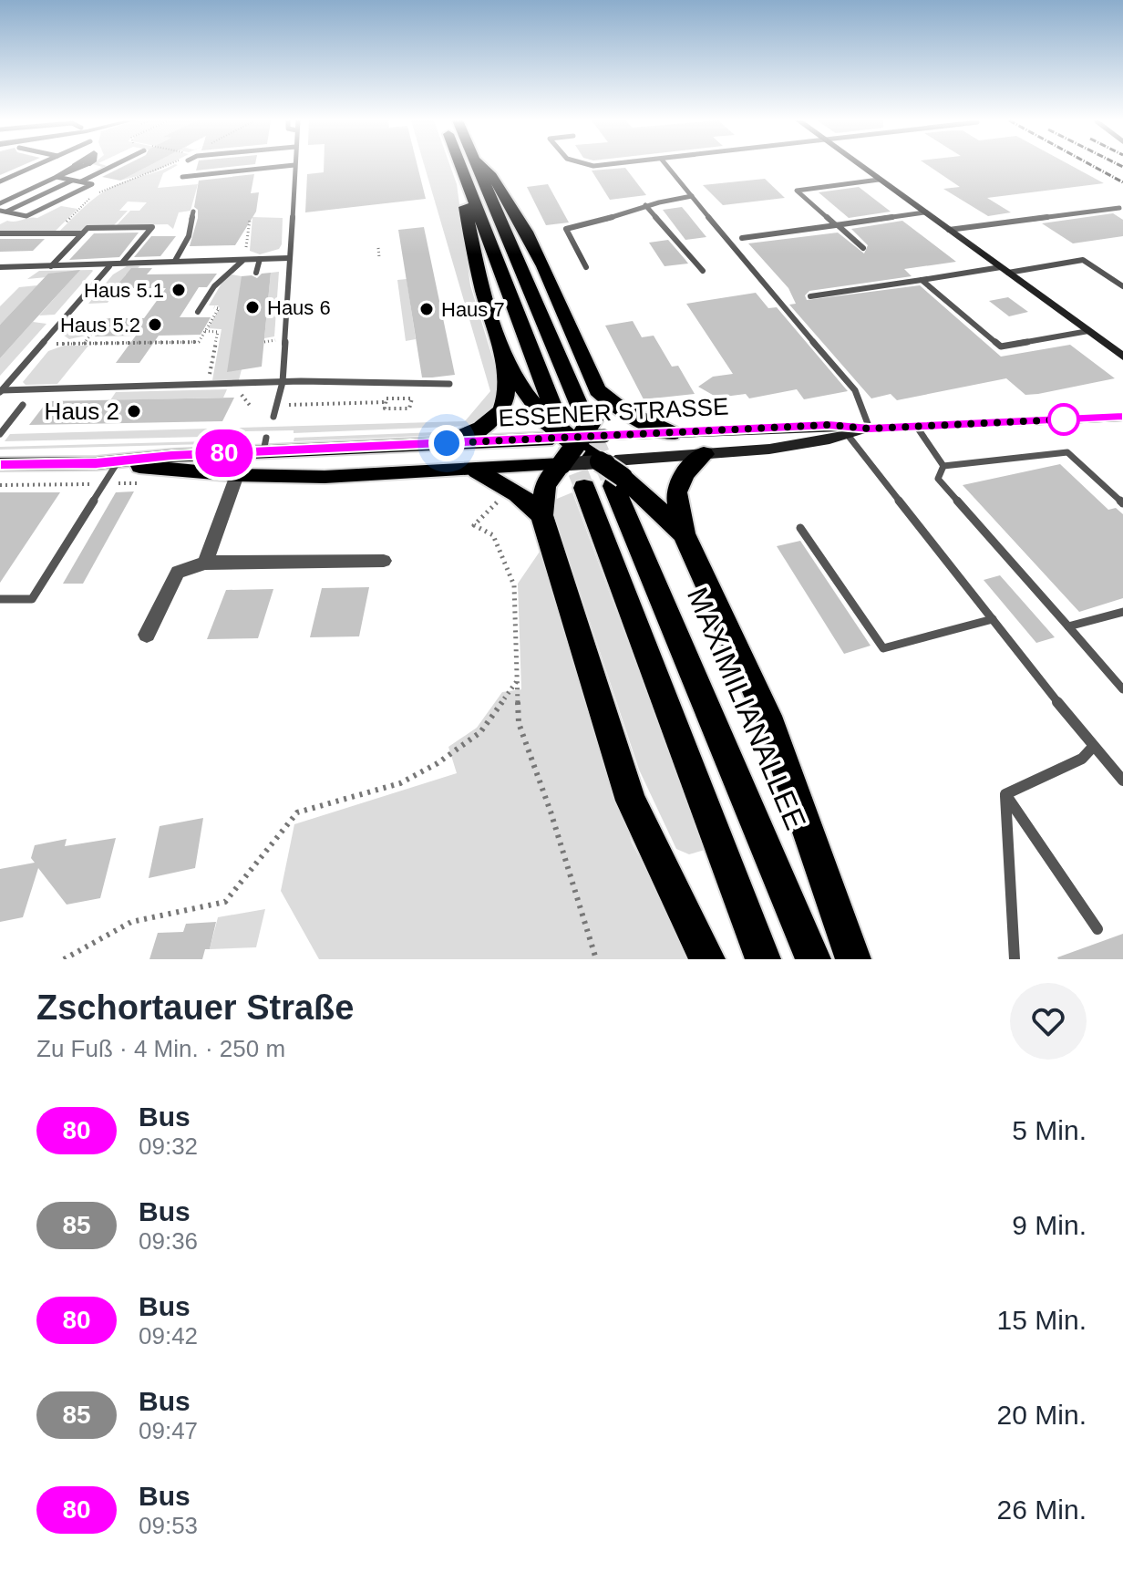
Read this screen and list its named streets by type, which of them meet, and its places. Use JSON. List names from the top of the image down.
{
  "streets": {
    "highway": ["MAXIMILIANALLEE"],
    "main road": ["ESSENER STRASSE"]
  },
  "crossings": [
    ["ESSENER STRASSE", "MAXIMILIANALLEE"]
  ],
  "places": [
    "Haus 5.1",
    "Haus 6",
    "Haus 7",
    "Haus 5.2",
    "Haus 2"
  ],
  "lines": ["bus line 80"],
  "page": {
    "on_map": "80",
    "heading": ["Zschortauer Straße", "Zu Fuß · 4 Min. · 250 m"],
    "list": [
      {
        "mark": "80",
        "name": "Bus",
        "note": "09:32",
        "value": "5 Min."
      },
      {
        "mark": "85",
        "name": "Bus",
        "note": "09:36",
        "value": "9 Min."
      },
      {
        "mark": "80",
        "name": "Bus",
        "note": "09:42",
        "value": "15 Min."
      },
      {
        "mark": "85",
        "name": "Bus",
        "note": "09:47",
        "value": "20 Min."
      },
      {
        "mark": "80",
        "name": "Bus",
        "note": "09:53",
        "value": "26 Min."
      }
    ]
  }
}
